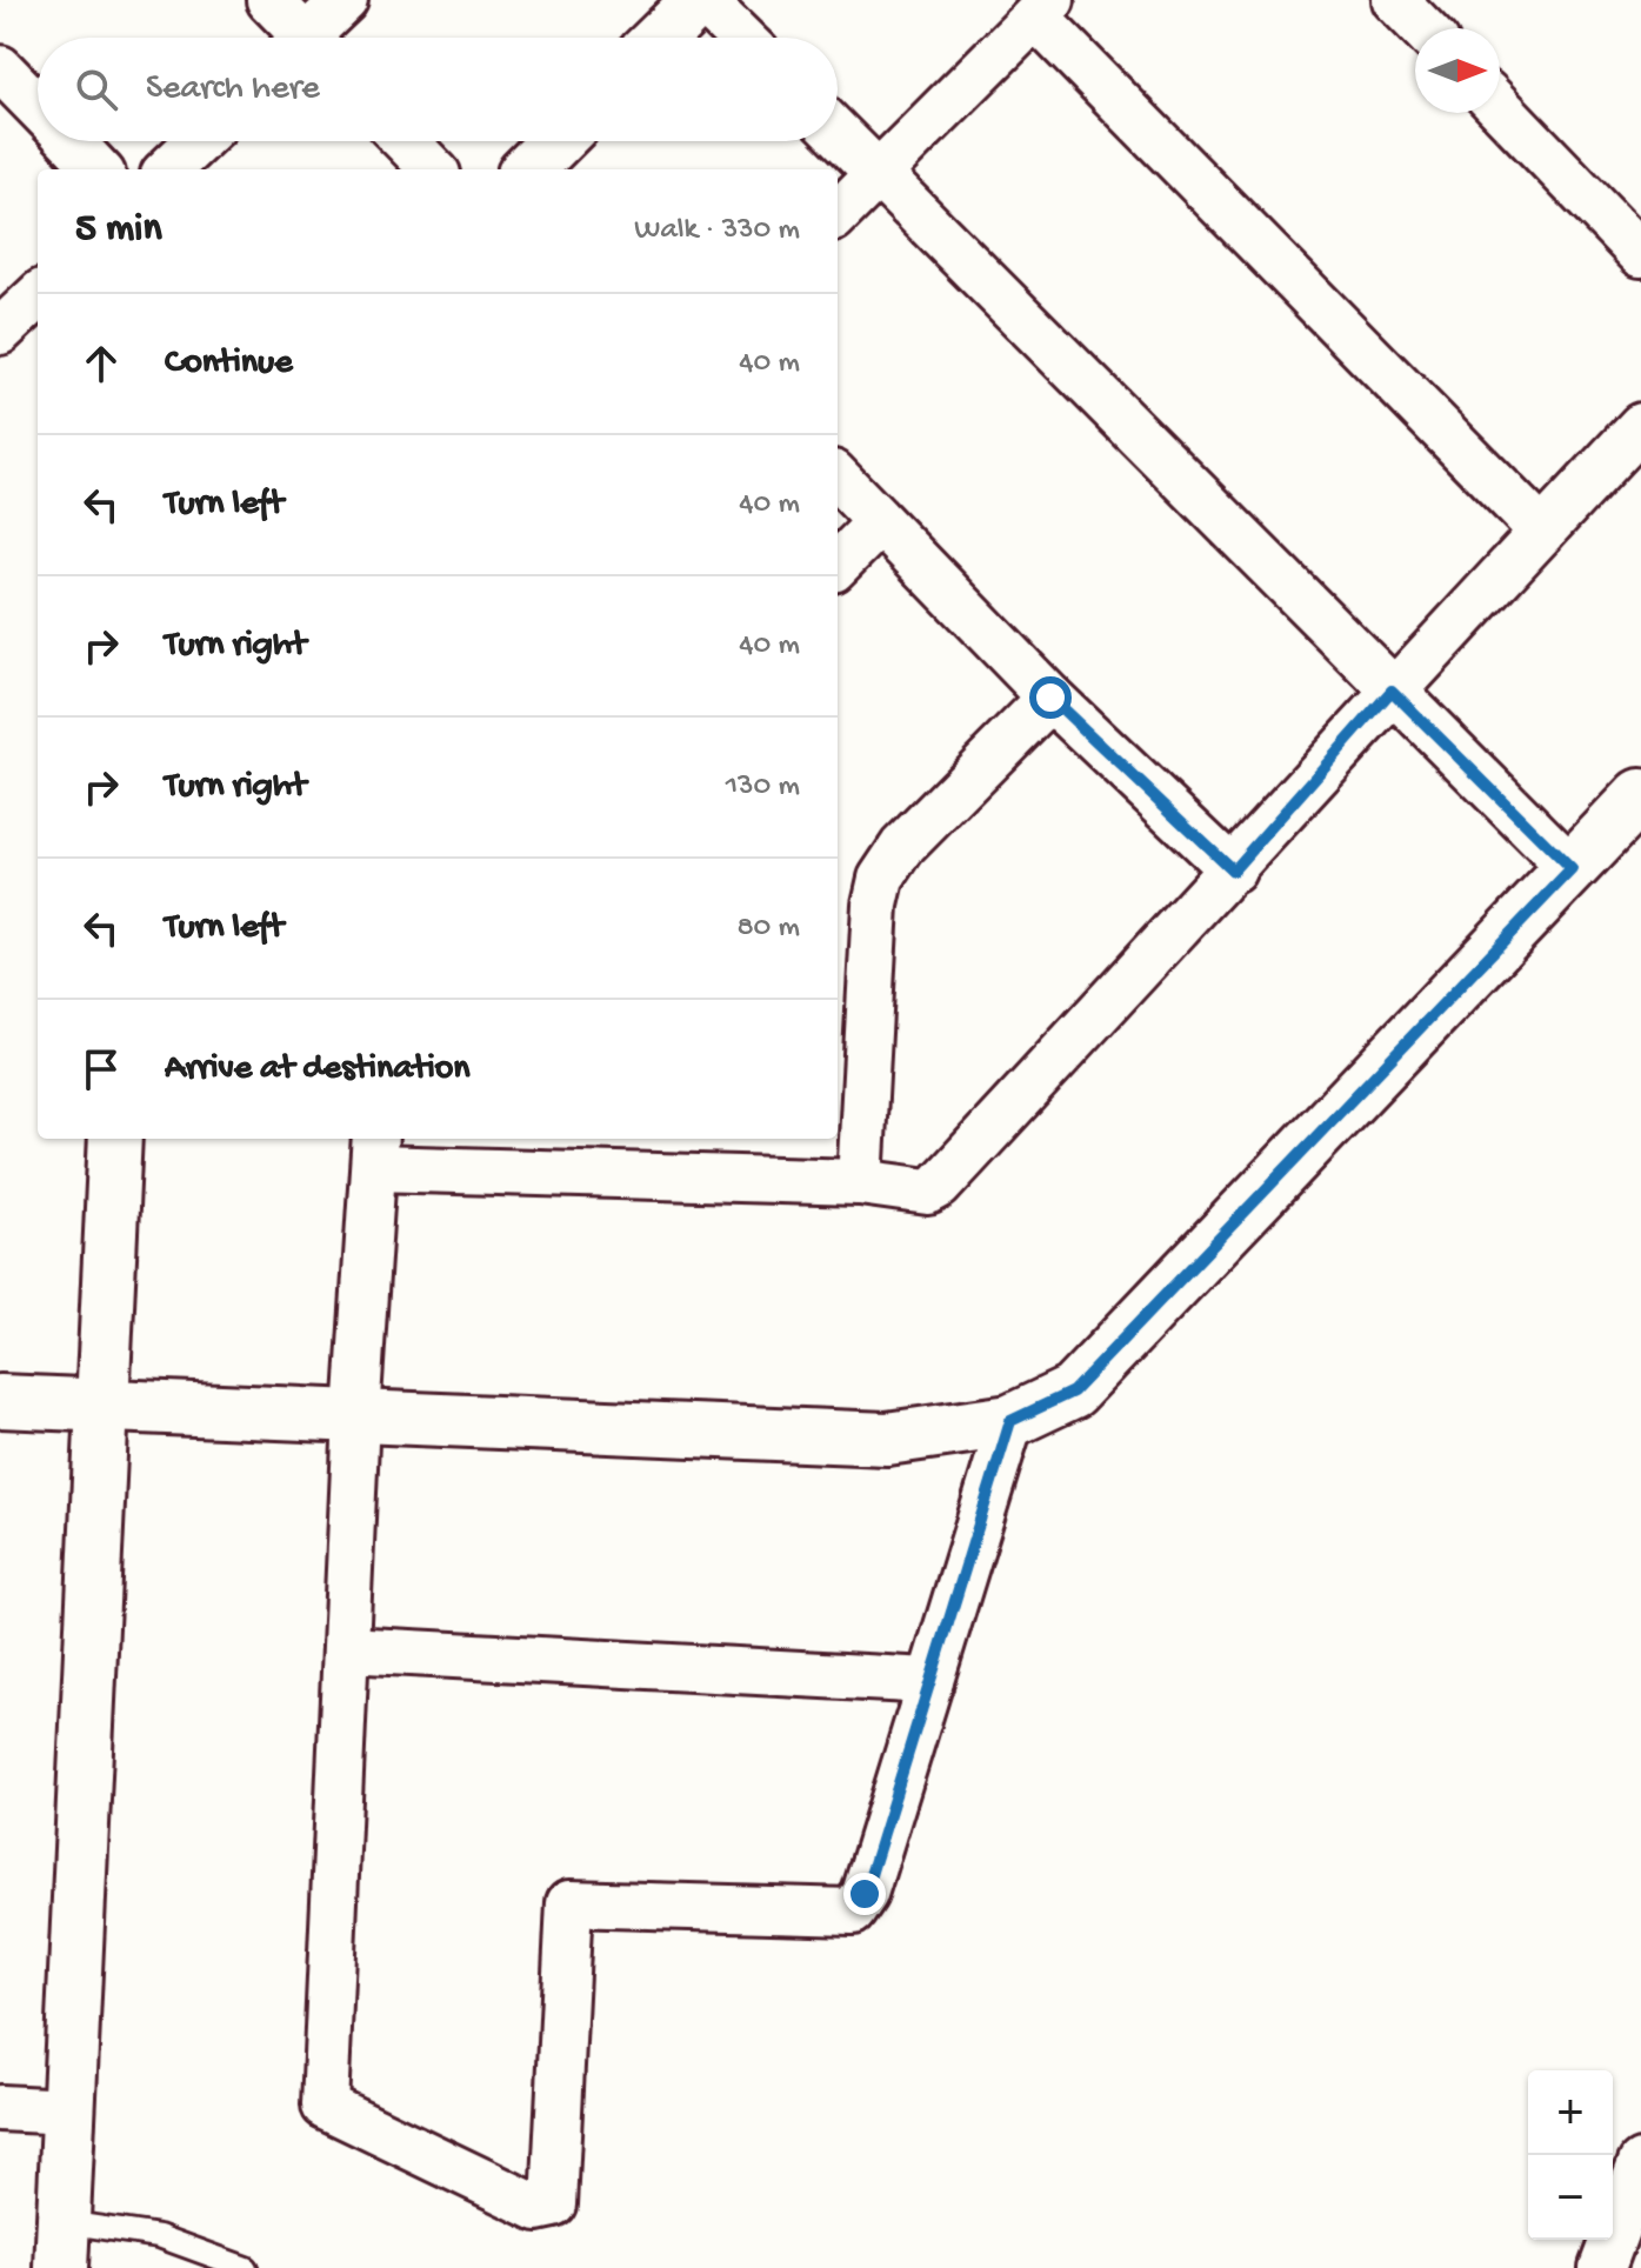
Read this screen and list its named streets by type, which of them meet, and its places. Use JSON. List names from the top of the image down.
{
  "north": "right",
  "page": {
    "search": "Search here",
    "heading": ["5 min", "Walk · 330 m"],
    "list": [
      ["Continue", "40 m"],
      ["Turn left", "40 m"],
      ["Turn right", "40 m"],
      ["Turn right", "130 m"],
      ["Turn left", "80 m"],
      "Arrive at destination"
    ],
    "map_buttons": ["+", "−"]
  }
}
